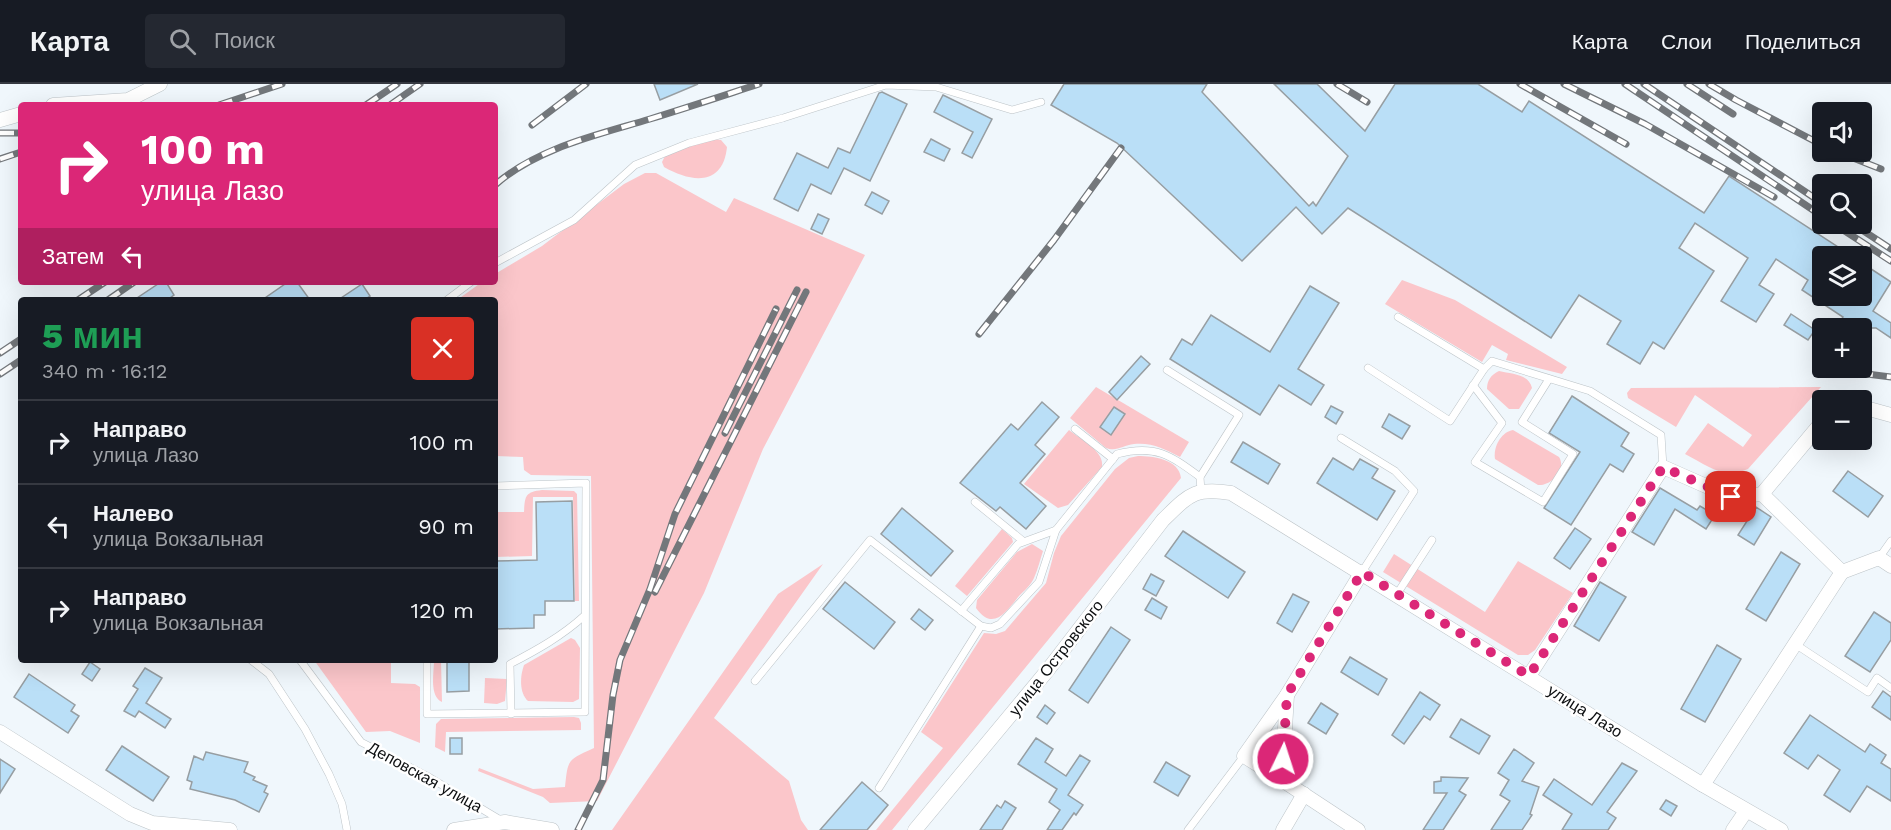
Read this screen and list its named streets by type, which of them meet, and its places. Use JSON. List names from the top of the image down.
{
  "streets": {
    "street": ["улица Островского", "улица Лазо", "Деповская улица"]
  },
  "crossings": [
    ["улица Островского", "улица Лазо"]
  ],
  "page": {
    "header": "Карта",
    "search": "Поиск",
    "nav": ["Карта", "Слои", "Поделиться"],
    "map_buttons": ["+", "−"],
    "turn": ["100 m", "улица Лазо"],
    "then": "Затем",
    "heading": ["5 мин", "340 m · 16:12"],
    "list": [
      {
        "name": "Направо",
        "note": "улица Лазо",
        "value": "100 m"
      },
      {
        "name": "Налево",
        "note": "улица Вокзальная",
        "value": "90 m"
      },
      {
        "name": "Направо",
        "note": "улица Вокзальная",
        "value": "120 m"
      }
    ]
  }
}
